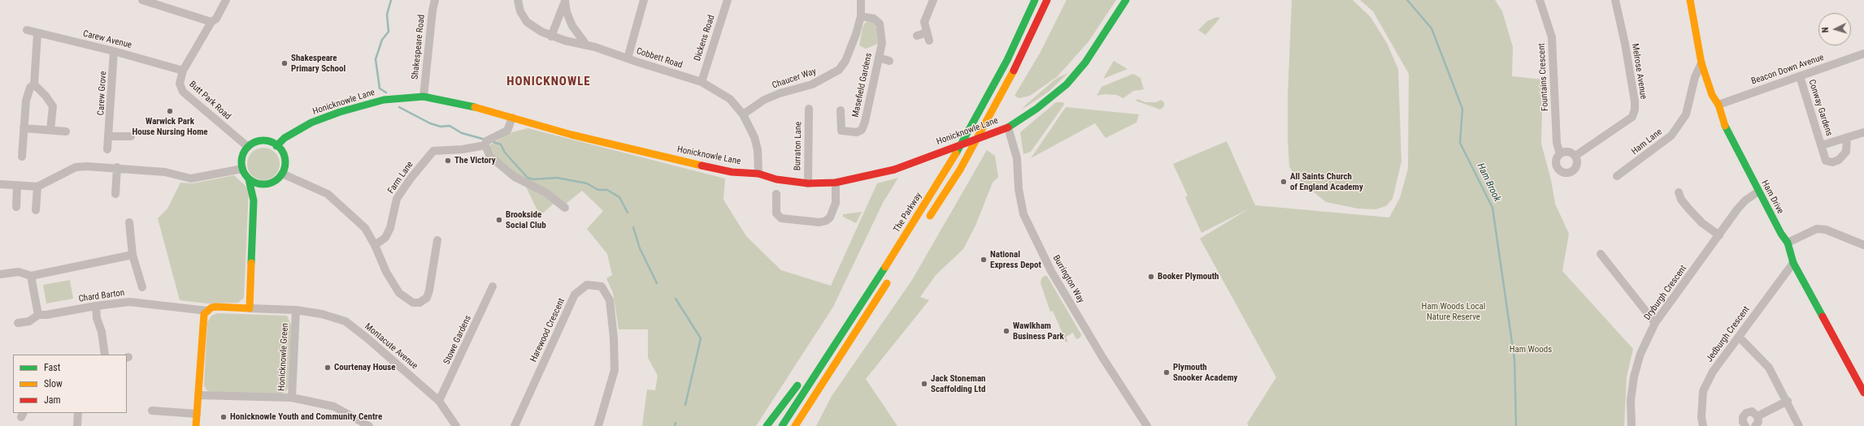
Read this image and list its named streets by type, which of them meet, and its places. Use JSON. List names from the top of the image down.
{
  "streets": {
    "main road": [
      "Honicknowle Lane",
      "Ham Drive",
      "The Parkway",
      "Honicknowle Green"
    ],
    "street": [
      "Dickens Road",
      "Carew Avenue",
      "Shakespeare Road",
      "Cobbett Road",
      "Beacon Down Avenue",
      "Melrose Avenue",
      "Fountains Crescent",
      "Chaucer Way",
      "Masefield Gardens",
      "Carew Grove",
      "Butt Park Road",
      "Conway Gardens",
      "Ham Lane",
      "Burraton Lane",
      "Farm Lane",
      "Burrington Way",
      "Dryburgh Crescent",
      "Chard Barton",
      "Harewood Crescent",
      "Jedburgh Crescent",
      "Stowe Gardens",
      "Montacute Avenue"
    ]
  },
  "crossings": [
    ["Dickens Road", "Cobbett Road"],
    ["Carew Avenue", "Carew Grove"],
    ["Carew Avenue", "Butt Park Road"],
    ["Shakespeare Road", "Honicknowle Lane"],
    ["Cobbett Road", "Chaucer Way"],
    ["Cobbett Road", "Honicknowle Lane"],
    ["Beacon Down Avenue", "Conway Gardens"],
    ["Beacon Down Avenue", "Ham Drive"],
    ["Melrose Avenue", "Fountains Crescent"],
    ["Chaucer Way", "Masefield Gardens"],
    ["Butt Park Road", "Honicknowle Lane"],
    ["Honicknowle Lane", "Burraton Lane"],
    ["Honicknowle Lane", "Farm Lane"],
    ["Honicknowle Lane", "Burrington Way"],
    ["Ham Lane", "Ham Drive"],
    ["Ham Drive", "Dryburgh Crescent"],
    ["Ham Drive", "Jedburgh Crescent"],
    ["Chard Barton", "Honicknowle Green"],
    ["Stowe Gardens", "Montacute Avenue"],
    ["Montacute Avenue", "Honicknowle Green"]
  ],
  "districts": ["HONICKNOWLE"],
  "water": ["Ham Brook"],
  "parks": ["Ham Woods Local Nature Reserve", "Ham Woods"],
  "places": [
    "Shakespeare Primary School",
    "Warwick Park House Nursing Home",
    "The Victory",
    "All Saints Church of England Academy",
    "Brookside Social Club",
    "National Express Depot",
    "Booker Plymouth",
    "Wawlkham Business Park",
    "Courtenay House",
    "Plymouth Snooker Academy",
    "Jack Stoneman Scaffolding Ltd",
    "Honicknowle Youth and Community Centre"
  ],
  "legend": ["Fast", "Slow", "Jam"],
  "north": "left"
}
